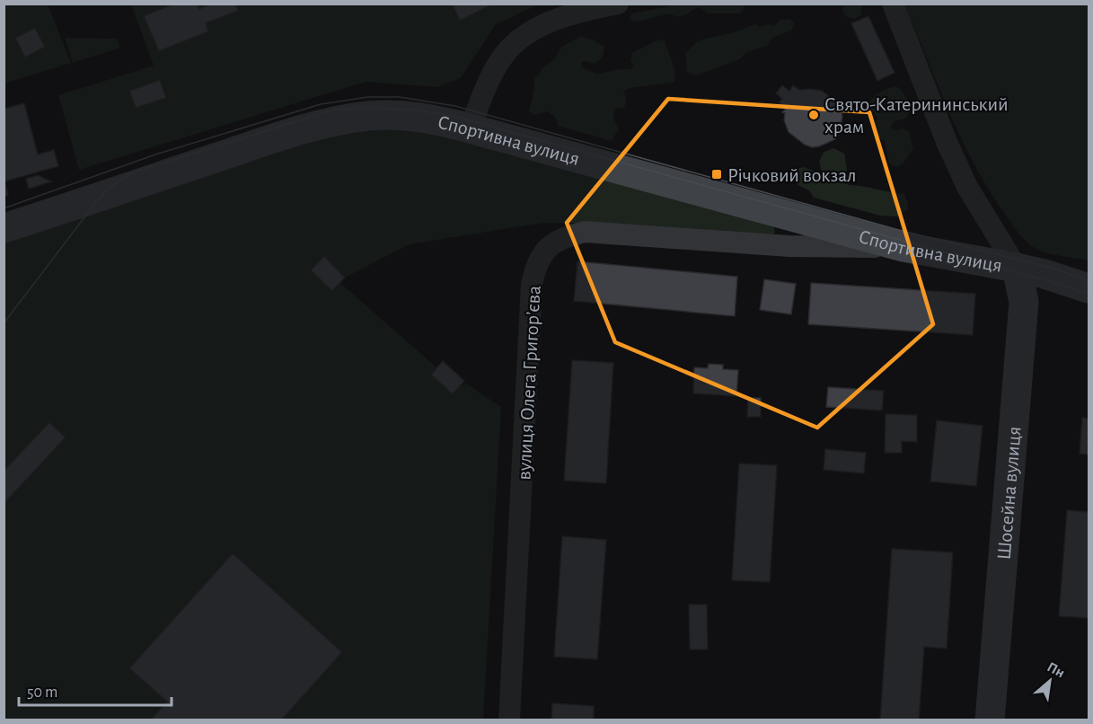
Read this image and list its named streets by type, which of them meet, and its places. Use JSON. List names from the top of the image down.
{
  "streets": {
    "street": ["Спортивна вулиця", "вулиця Олега Григорʼєва", "Шосейна вулиця"]
  },
  "crossings": [
    ["Спортивна вулиця", "вулиця Олега Григорʼєва"],
    ["Спортивна вулиця", "Шосейна вулиця"]
  ],
  "places": {
    "other": ["Свято-Катерининський храм"],
    "transit": ["Річковий вокзал"]
  },
  "scale_bar": "50 m",
  "north": "top right"
}
